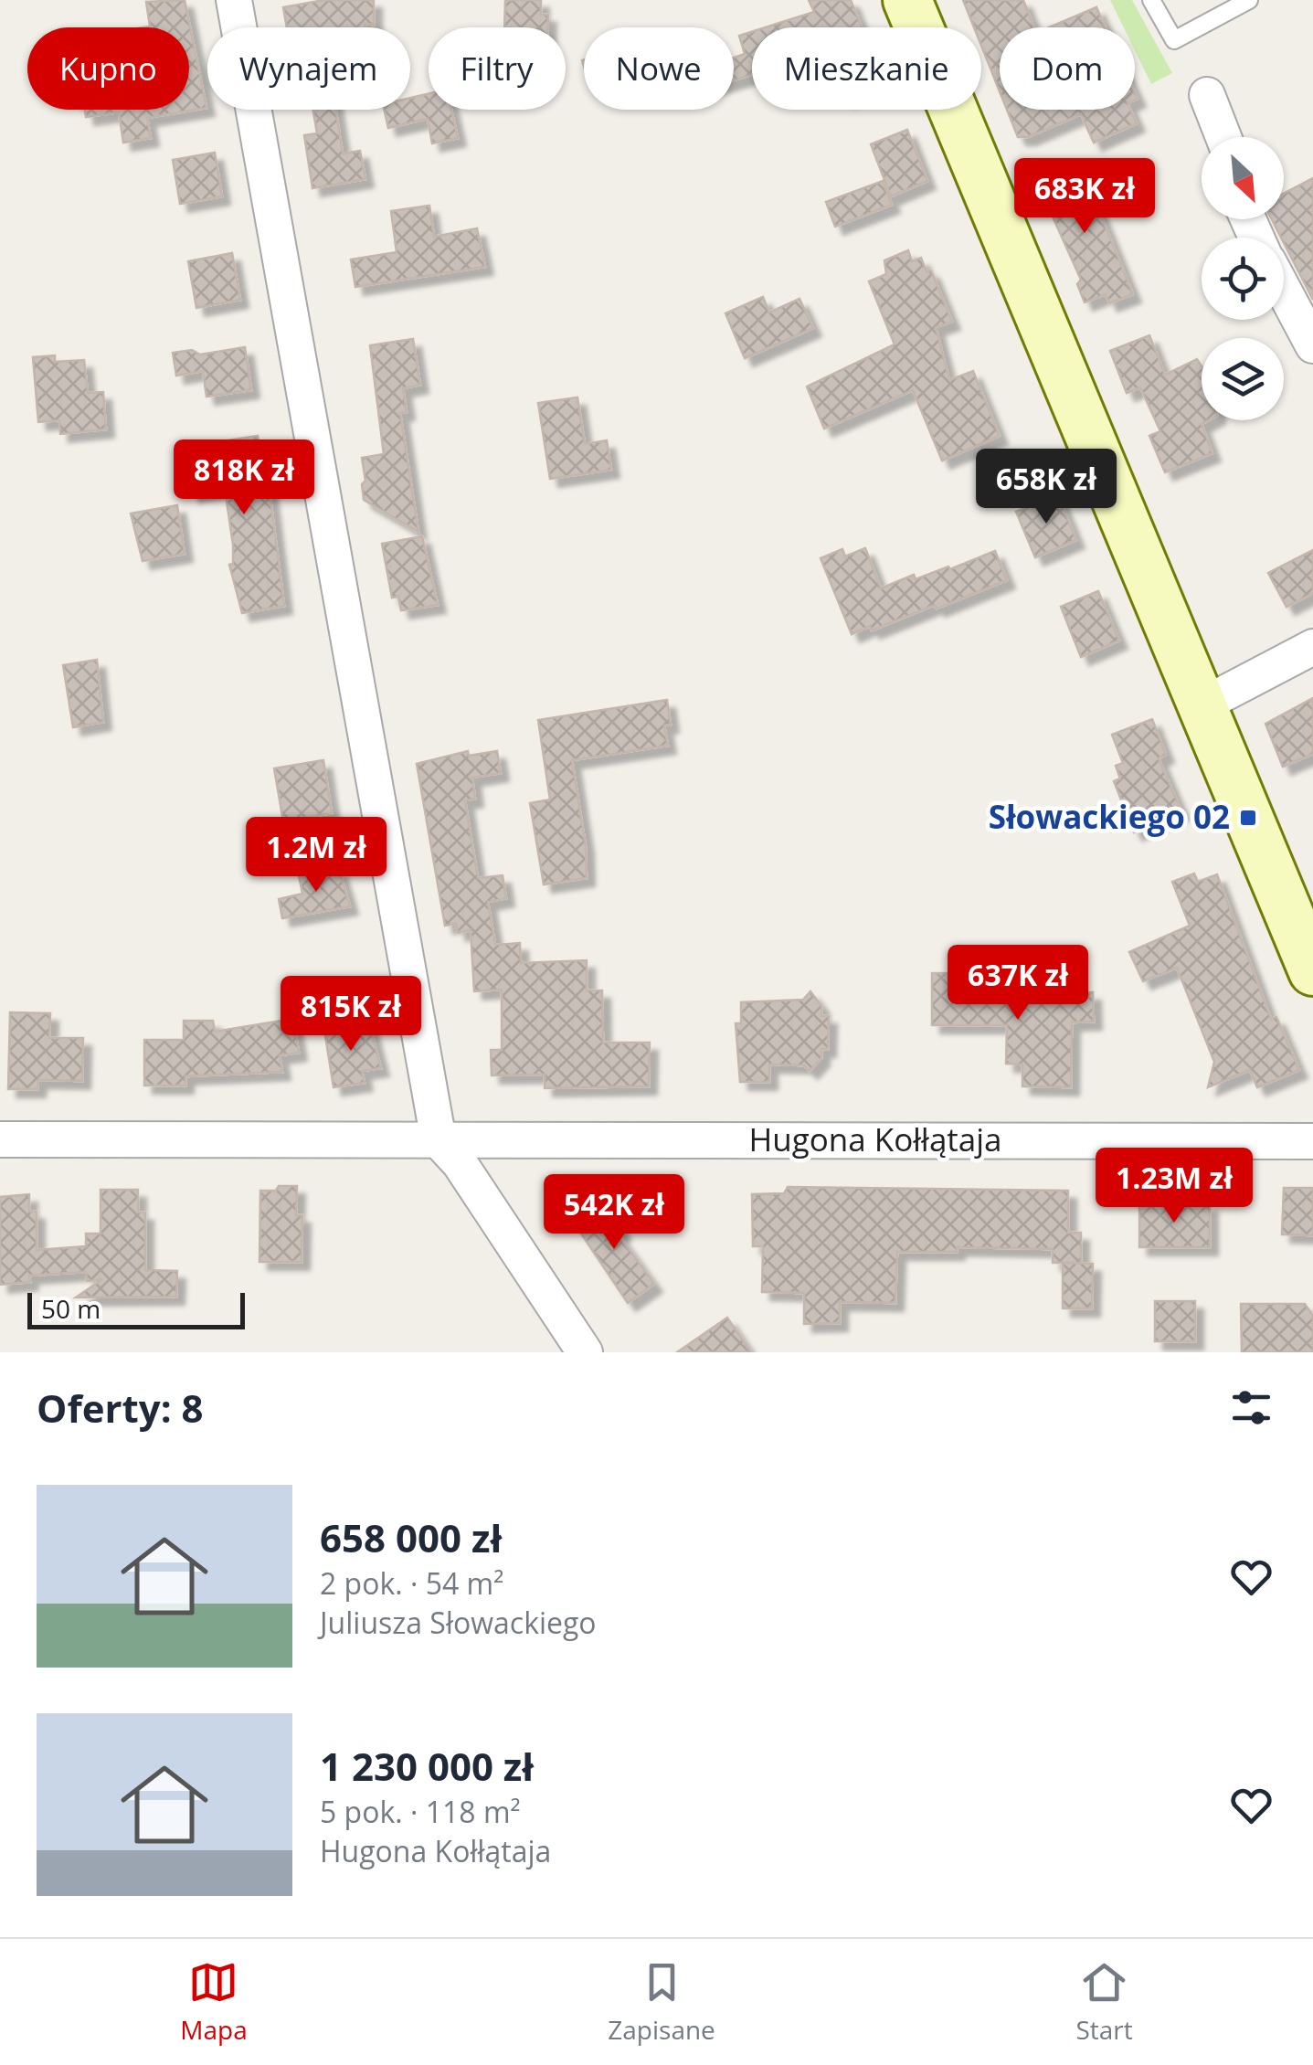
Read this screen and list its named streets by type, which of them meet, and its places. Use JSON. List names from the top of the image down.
{
  "streets": {
    "street": ["Hugona Kołłątaja"]
  },
  "places": {
    "transit": ["Słowackiego 02"]
  },
  "scale_bar": "50 m",
  "north": "bottom right",
  "page": {
    "chip": [
      "Kupno",
      "Wynajem",
      "Filtry",
      "Nowe",
      "Mieszkanie",
      "Dom"
    ],
    "price": [
      "683K zł",
      "818K zł",
      "658K zł",
      "1.2M zł",
      "637K zł",
      "815K zł",
      "1.23M zł",
      "542K zł"
    ],
    "scale": "50 m",
    "heading": "Oferty: 8",
    "list": [
      {
        "name": "658 000 zł",
        "note": "2 pok. · 54 m² · Juliusza Słowackiego"
      },
      {
        "name": "1 230 000 zł",
        "note": "5 pok. · 118 m² · Hugona Kołłątaja"
      }
    ],
    "tabs": ["Mapa", "Zapisane", "Start"]
  }
}
